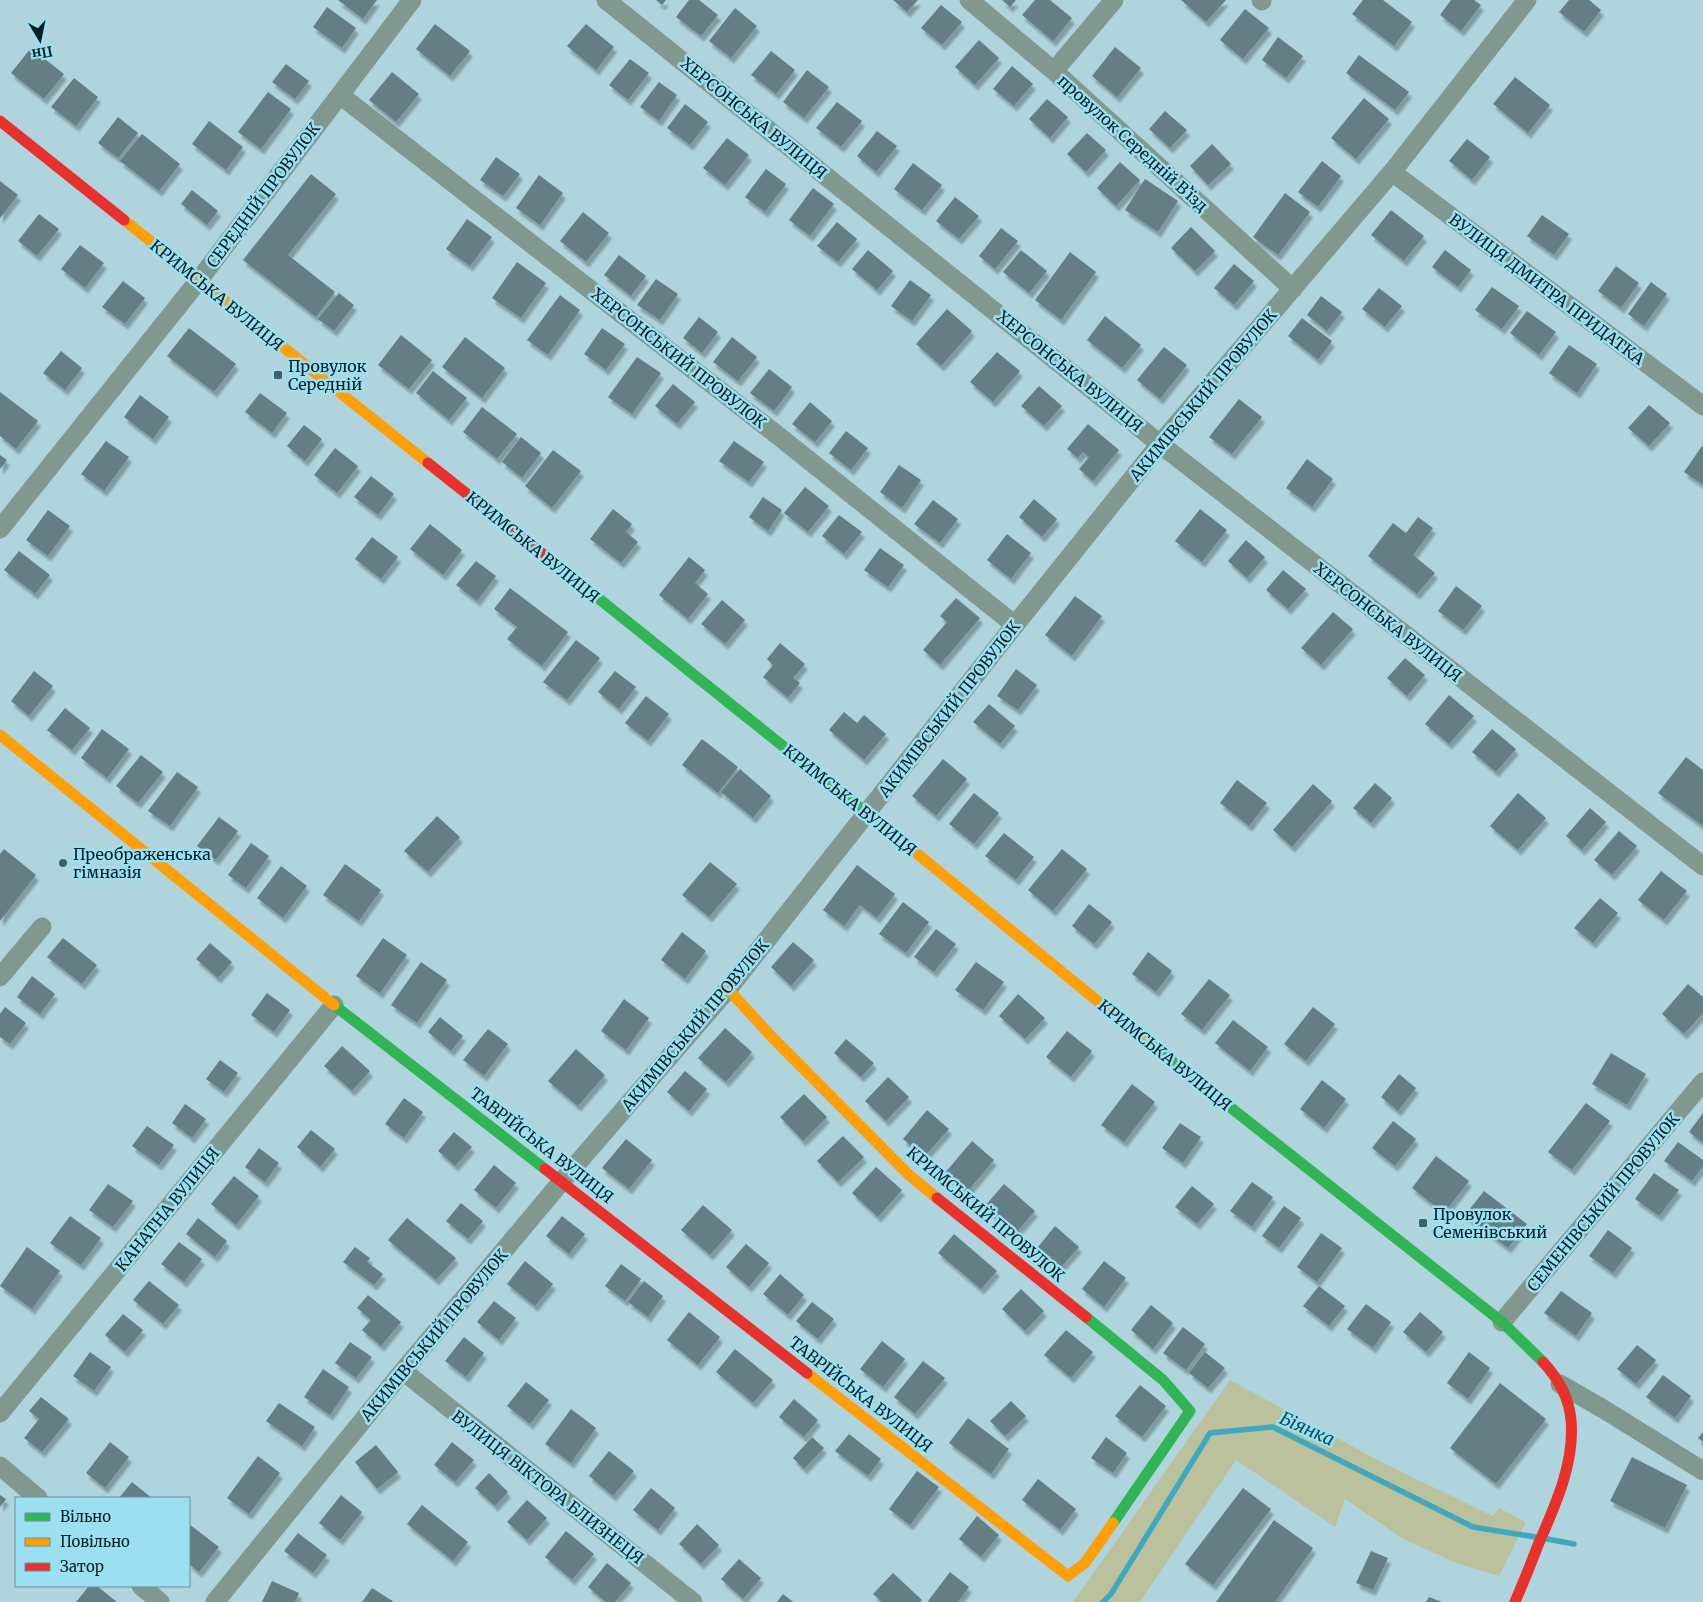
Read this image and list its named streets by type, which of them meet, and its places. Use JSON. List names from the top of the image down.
{
  "streets": {
    "street": [
      "ХЕРСОНСЬКА ВУЛИЦЯ",
      "провулок Середній Вʼїзд",
      "СЕРЕДНІЙ ПРОВУЛОК",
      "ВУЛИЦЯ ДМИТРА ПРИДАТКА",
      "КРИМСЬКА ВУЛИЦЯ",
      "ХЕРСОНСЬКИЙ ПРОВУЛОК",
      "АКИМІВСЬКИЙ ПРОВУЛОК",
      "ТАВРІЙСЬКА ВУЛИЦЯ",
      "СЕМЕНІВСЬКИЙ ПРОВУЛОК",
      "КАНАТНА ВУЛИЦЯ",
      "КРИМСЬКИЙ ПРОВУЛОК",
      "ВУЛИЦЯ ВІКТОРА БЛИЗНЕЦЯ"
    ]
  },
  "crossings": [
    ["ХЕРСОНСЬКА ВУЛИЦЯ", "АКИМІВСЬКИЙ ПРОВУЛОК"],
    ["провулок Середній Вʼїзд", "АКИМІВСЬКИЙ ПРОВУЛОК"],
    ["СЕРЕДНІЙ ПРОВУЛОК", "КРИМСЬКА ВУЛИЦЯ"],
    ["СЕРЕДНІЙ ПРОВУЛОК", "ХЕРСОНСЬКИЙ ПРОВУЛОК"],
    ["ВУЛИЦЯ ДМИТРА ПРИДАТКА", "АКИМІВСЬКИЙ ПРОВУЛОК"],
    ["КРИМСЬКА ВУЛИЦЯ", "АКИМІВСЬКИЙ ПРОВУЛОК"],
    ["КРИМСЬКА ВУЛИЦЯ", "СЕМЕНІВСЬКИЙ ПРОВУЛОК"],
    ["ХЕРСОНСЬКИЙ ПРОВУЛОК", "АКИМІВСЬКИЙ ПРОВУЛОК"],
    ["АКИМІВСЬКИЙ ПРОВУЛОК", "ТАВРІЙСЬКА ВУЛИЦЯ"],
    ["АКИМІВСЬКИЙ ПРОВУЛОК", "КРИМСЬКИЙ ПРОВУЛОК"],
    ["АКИМІВСЬКИЙ ПРОВУЛОК", "ВУЛИЦЯ ВІКТОРА БЛИЗНЕЦЯ"],
    ["ТАВРІЙСЬКА ВУЛИЦЯ", "КАНАТНА ВУЛИЦЯ"],
    ["ТАВРІЙСЬКА ВУЛИЦЯ", "КРИМСЬКИЙ ПРОВУЛОК"]
  ],
  "water": ["Біянка"],
  "places": {
    "transit": ["Провулок Середній", "Провулок Семенівський"],
    "other": ["Преображенська гімназія"]
  },
  "legend": ["Вільно", "Повільно", "Затор"],
  "north": "bottom"
}
